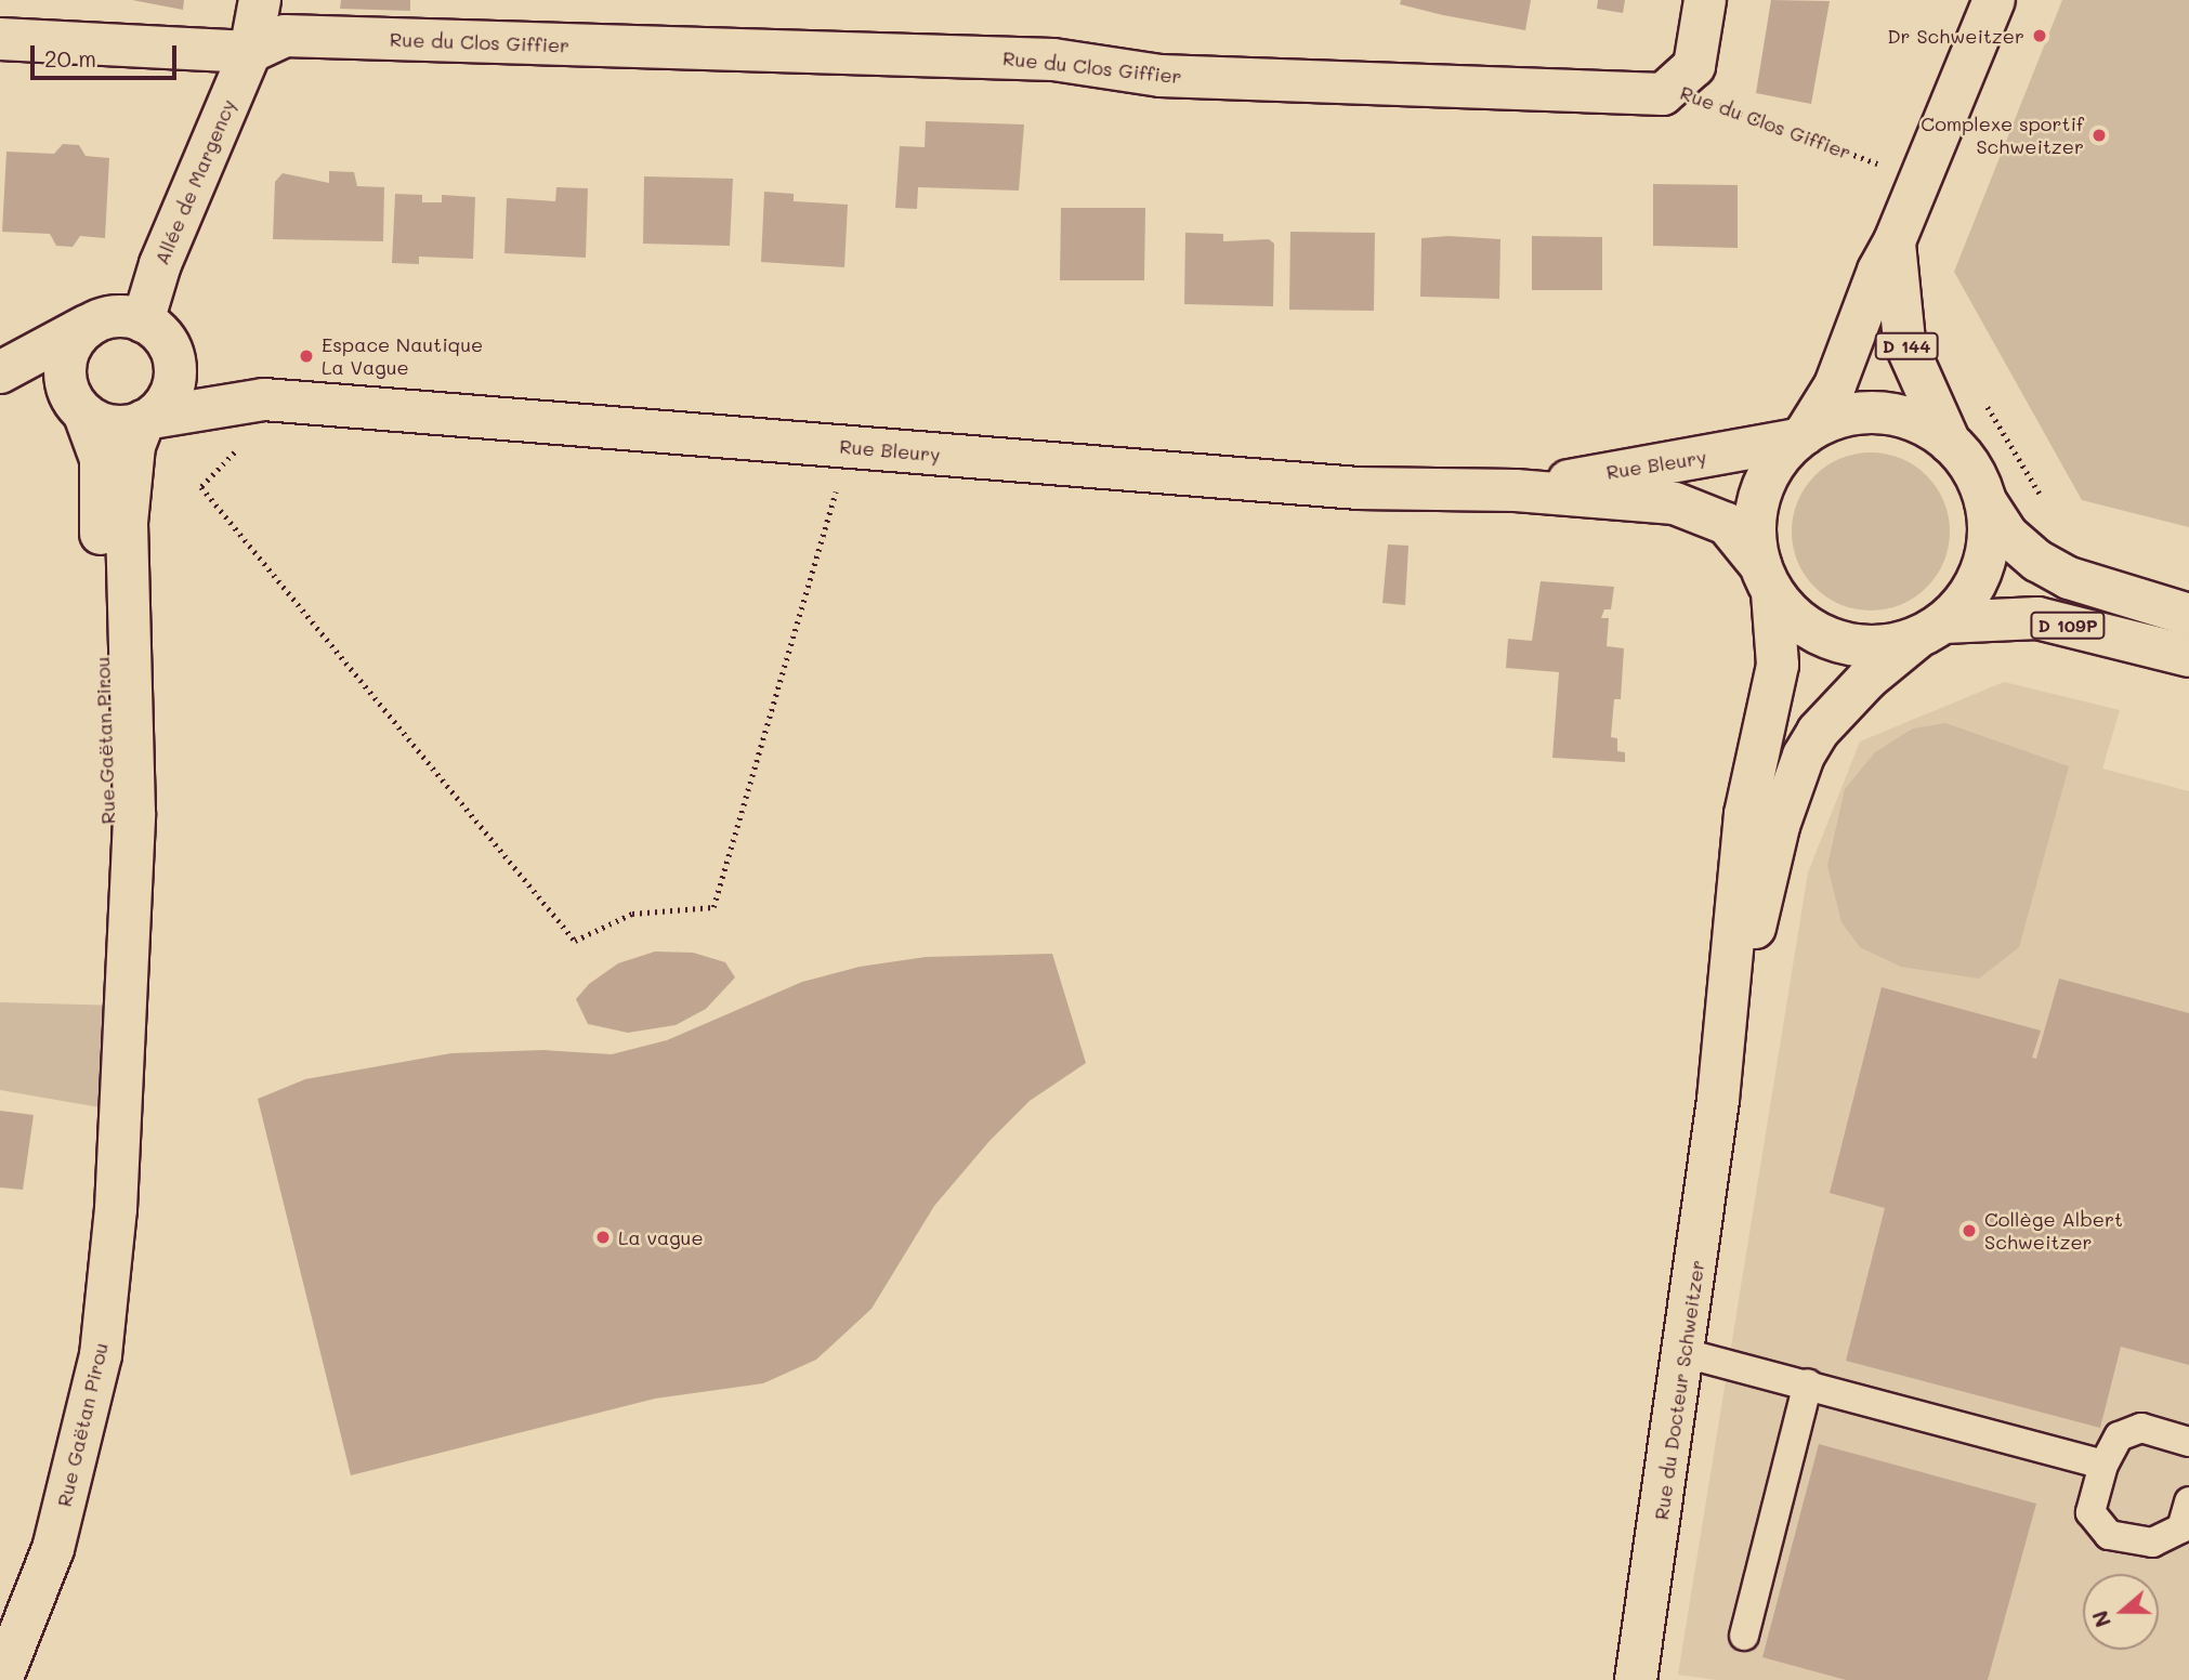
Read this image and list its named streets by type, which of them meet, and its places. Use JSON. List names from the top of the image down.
{
  "streets": {
    "street": [
      "Rue du Clos Giffier",
      "Allée de Margency",
      "D 144",
      "Rue Bleury",
      "D 109P",
      "Rue Gaëtan Pirou",
      "Rue du Docteur Schweitzer"
    ]
  },
  "crossings": [
    ["Rue du Clos Giffier", "Allée de Margency"],
    ["Rue du Clos Giffier", "Rue du Docteur Schweitzer"],
    ["Allée de Margency", "Rue Bleury"],
    ["Allée de Margency", "Rue Gaëtan Pirou"],
    ["Rue Bleury", "D 109P"],
    ["Rue Bleury", "Rue Gaëtan Pirou"],
    ["Rue Bleury", "Rue du Docteur Schweitzer"],
    ["D 109P", "Rue du Docteur Schweitzer"]
  ],
  "places": [
    "Dr Schweitzer",
    "Complexe sportif Schweitzer",
    "Espace Nautique La Vague",
    "Collège Albert Schweitzer",
    "La vague"
  ],
  "scale_bar": "20 m",
  "north": "left"
}
